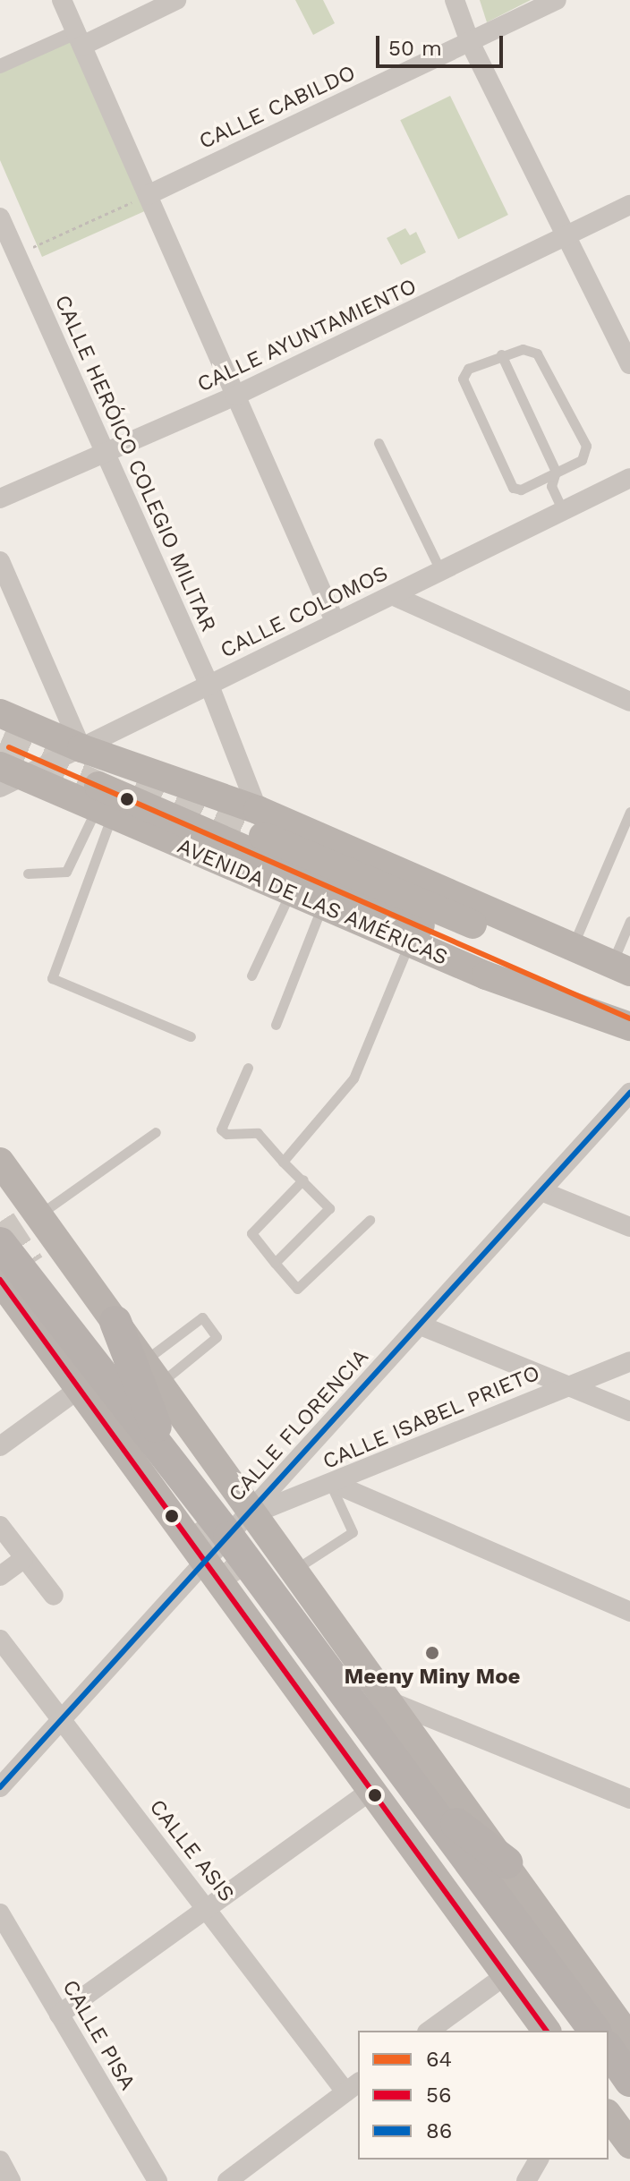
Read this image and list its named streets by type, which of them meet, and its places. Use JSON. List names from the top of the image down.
{
  "streets": {
    "main road": ["AVENIDA DE LAS AMÉRICAS"],
    "street": [
      "CALLE CABILDO",
      "CALLE AYUNTAMIENTO",
      "CALLE HERÓICO COLEGIO MILITAR",
      "CALLE COLOMOS",
      "CALLE ISABEL PRIETO",
      "CALLE FLORENCIA",
      "CALLE ASIS",
      "CALLE PISA"
    ]
  },
  "crossings": [
    ["CALLE AYUNTAMIENTO", "CALLE HERÓICO COLEGIO MILITAR"],
    ["CALLE HERÓICO COLEGIO MILITAR", "CALLE COLOMOS"],
    ["CALLE HERÓICO COLEGIO MILITAR", "AVENIDA DE LAS AMÉRICAS"],
    ["CALLE COLOMOS", "AVENIDA DE LAS AMÉRICAS"],
    ["CALLE ISABEL PRIETO", "CALLE FLORENCIA"],
    ["CALLE FLORENCIA", "CALLE ASIS"]
  ],
  "places": ["Meeny Miny Moe"],
  "lines": ["transit line 64", "transit line 86", "transit line 56"],
  "legend": ["64", "56", "86"],
  "scale_bar": "50 m"
}
